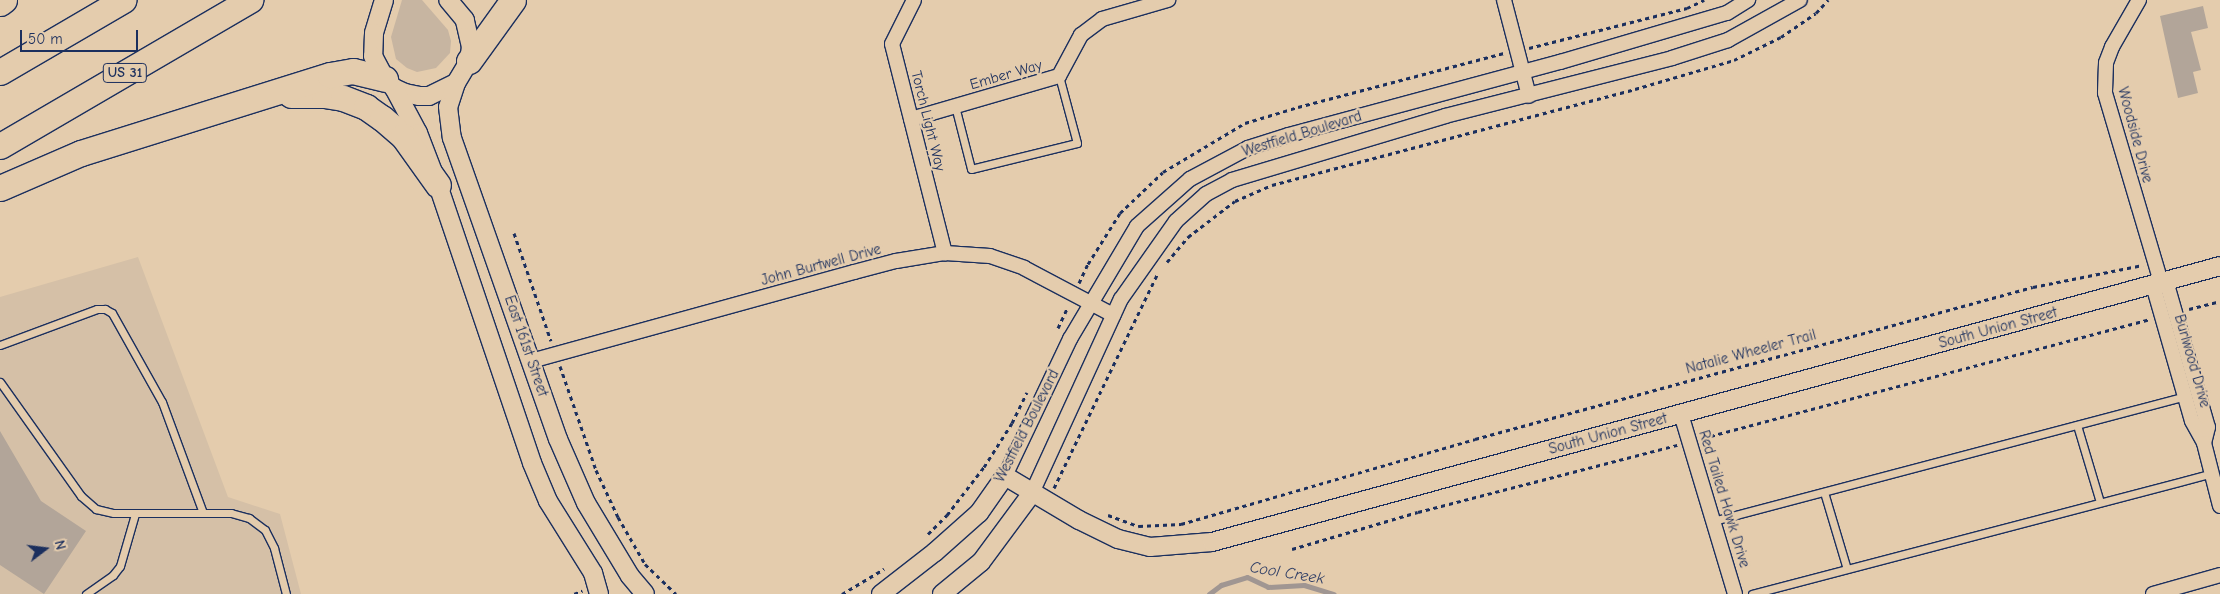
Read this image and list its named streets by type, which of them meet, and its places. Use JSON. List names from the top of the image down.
{
  "streets": {
    "highway": ["US 31"],
    "street": [
      "Ember Way",
      "Torch Light Way",
      "Westfield Boulevard",
      "Woodside Drive",
      "John Burtwell Drive",
      "South Union Street",
      "East 161st Street",
      "Burlwood Drive",
      "Red Tailed Hawk Drive"
    ],
    "path": ["Natalie Wheeler Trail"]
  },
  "crossings": [
    ["Ember Way", "Torch Light Way"],
    ["Torch Light Way", "John Burtwell Drive"],
    ["Westfield Boulevard", "John Burtwell Drive"],
    ["Westfield Boulevard", "South Union Street"],
    ["Woodside Drive", "South Union Street"],
    ["Woodside Drive", "Natalie Wheeler Trail"],
    ["Woodside Drive", "Burlwood Drive"],
    ["John Burtwell Drive", "East 161st Street"],
    ["South Union Street", "Burlwood Drive"],
    ["South Union Street", "Red Tailed Hawk Drive"]
  ],
  "water": ["Cool Creek"],
  "scale_bar": "50 m",
  "north": "right"
}
